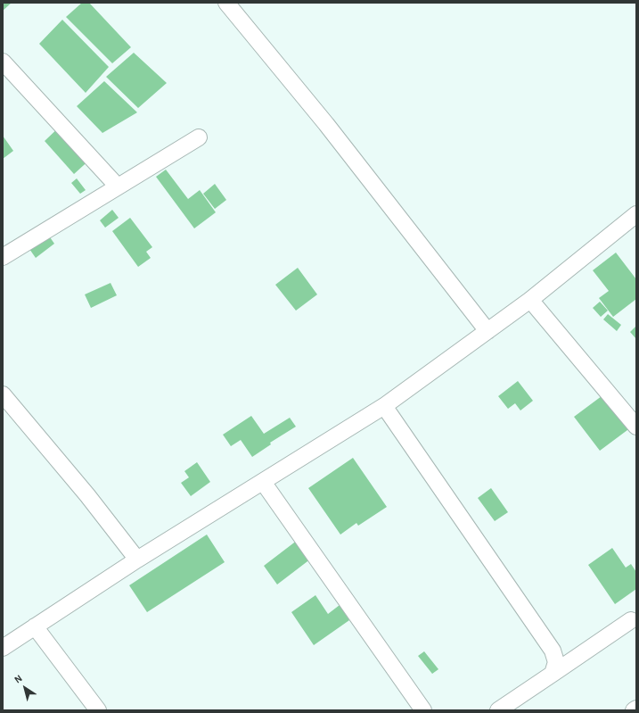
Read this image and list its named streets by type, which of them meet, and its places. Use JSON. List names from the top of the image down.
{
  "north": "top left"
}
